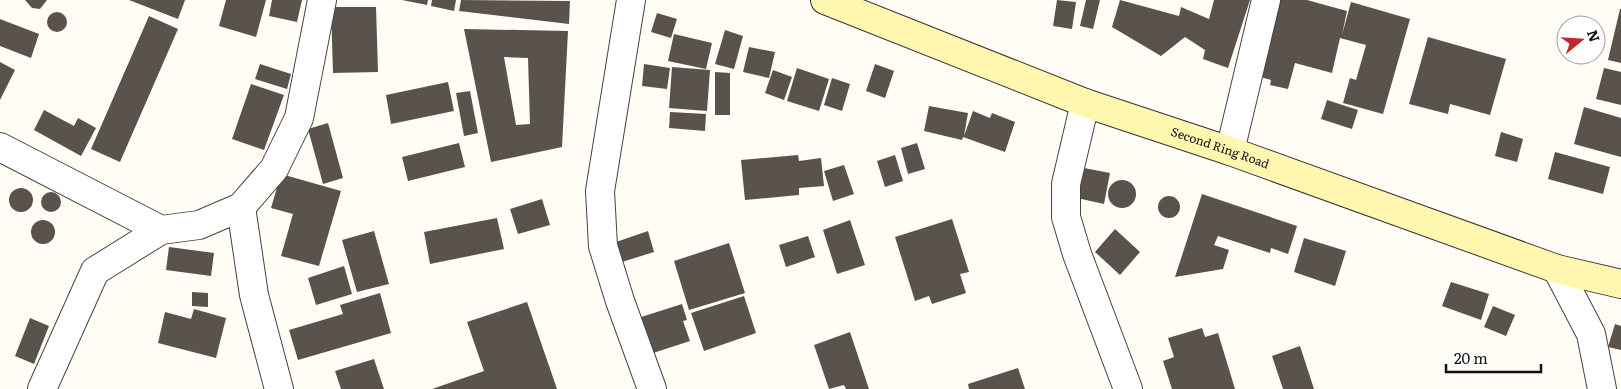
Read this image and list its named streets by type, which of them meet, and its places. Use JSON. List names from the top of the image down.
{
  "streets": {
    "main road": ["Second Ring Road"]
  },
  "scale_bar": "20 m",
  "north": "right"
}
